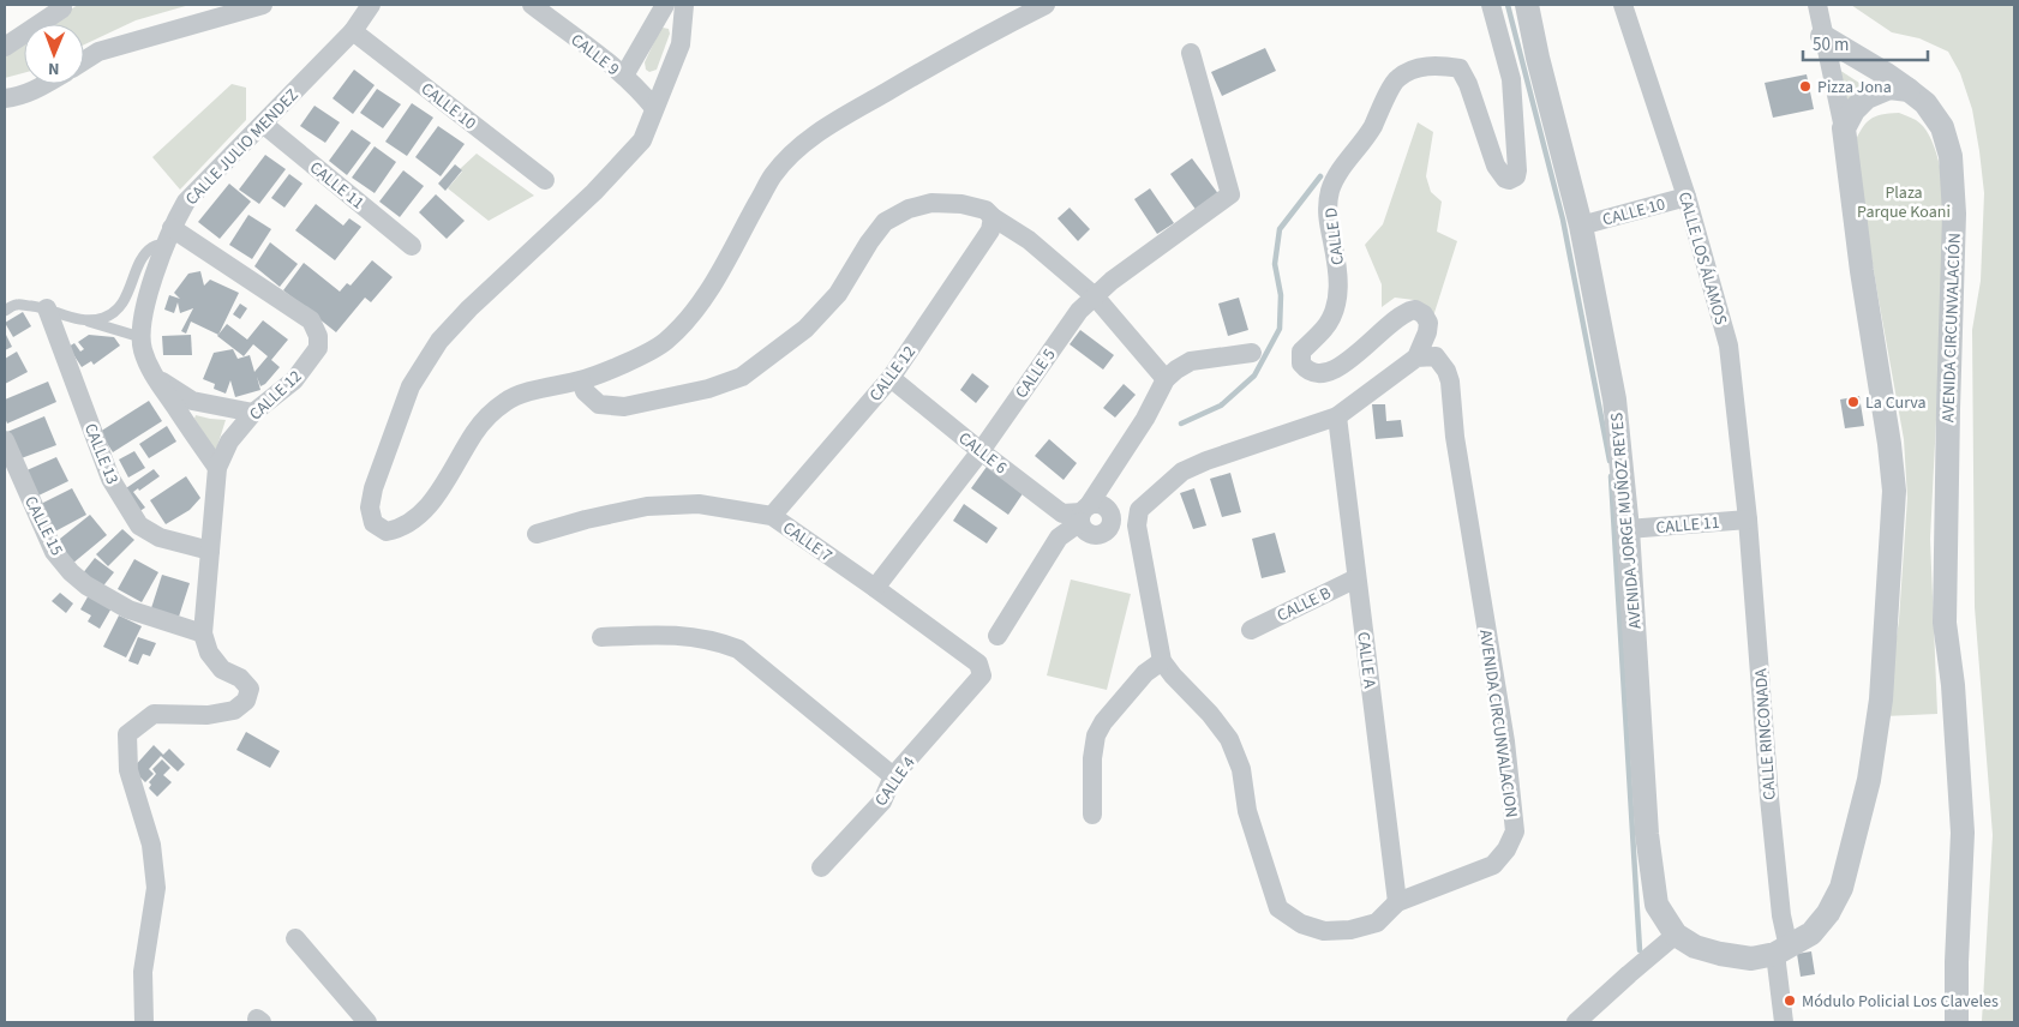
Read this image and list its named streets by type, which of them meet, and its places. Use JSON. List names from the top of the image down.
{
  "streets": {
    "street": [
      "CALLE 9",
      "CALLE 10",
      "CALLE JULIO MENDEZ",
      "CALLE 11",
      "CALLE D",
      "CALLE LOS ÁLAMOS",
      "AVENIDA CIRCUNVALACIÓN",
      "CALLE 12",
      "CALLE 5",
      "CALLE 6",
      "CALLE 13",
      "AVENIDA JORGE MUÑOZ REYES",
      "CALLE 15",
      "CALLE 7",
      "CALLE B",
      "CALLE A",
      "AVENIDA CIRCUNVALACION",
      "CALLE RINCONADA",
      "CALLE 4"
    ]
  },
  "crossings": [
    ["CALLE 10", "CALLE JULIO MENDEZ"],
    ["CALLE 10", "CALLE LOS ÁLAMOS"],
    ["CALLE 10", "AVENIDA JORGE MUÑOZ REYES"],
    ["CALLE JULIO MENDEZ", "CALLE 11"],
    ["CALLE JULIO MENDEZ", "CALLE 12"],
    ["CALLE 11", "CALLE LOS ÁLAMOS"],
    ["CALLE 11", "AVENIDA JORGE MUÑOZ REYES"],
    ["CALLE 11", "CALLE RINCONADA"],
    ["CALLE D", "AVENIDA CIRCUNVALACION"],
    ["CALLE LOS ÁLAMOS", "CALLE RINCONADA"],
    ["CALLE 12", "CALLE 6"],
    ["CALLE 12", "CALLE 13"],
    ["CALLE 12", "CALLE 15"],
    ["CALLE 12", "CALLE 7"],
    ["CALLE 5", "CALLE 6"],
    ["CALLE 5", "CALLE 7"],
    ["AVENIDA JORGE MUÑOZ REYES", "CALLE RINCONADA"],
    ["CALLE 7", "CALLE 4"],
    ["CALLE B", "CALLE A"],
    ["CALLE A", "AVENIDA CIRCUNVALACION"]
  ],
  "parks": ["Plaza Parque Koani"],
  "places": ["Pizza Jona", "La Curva", "Módulo Policial Los Claveles"],
  "scale_bar": "50 m",
  "north": "bottom"
}
